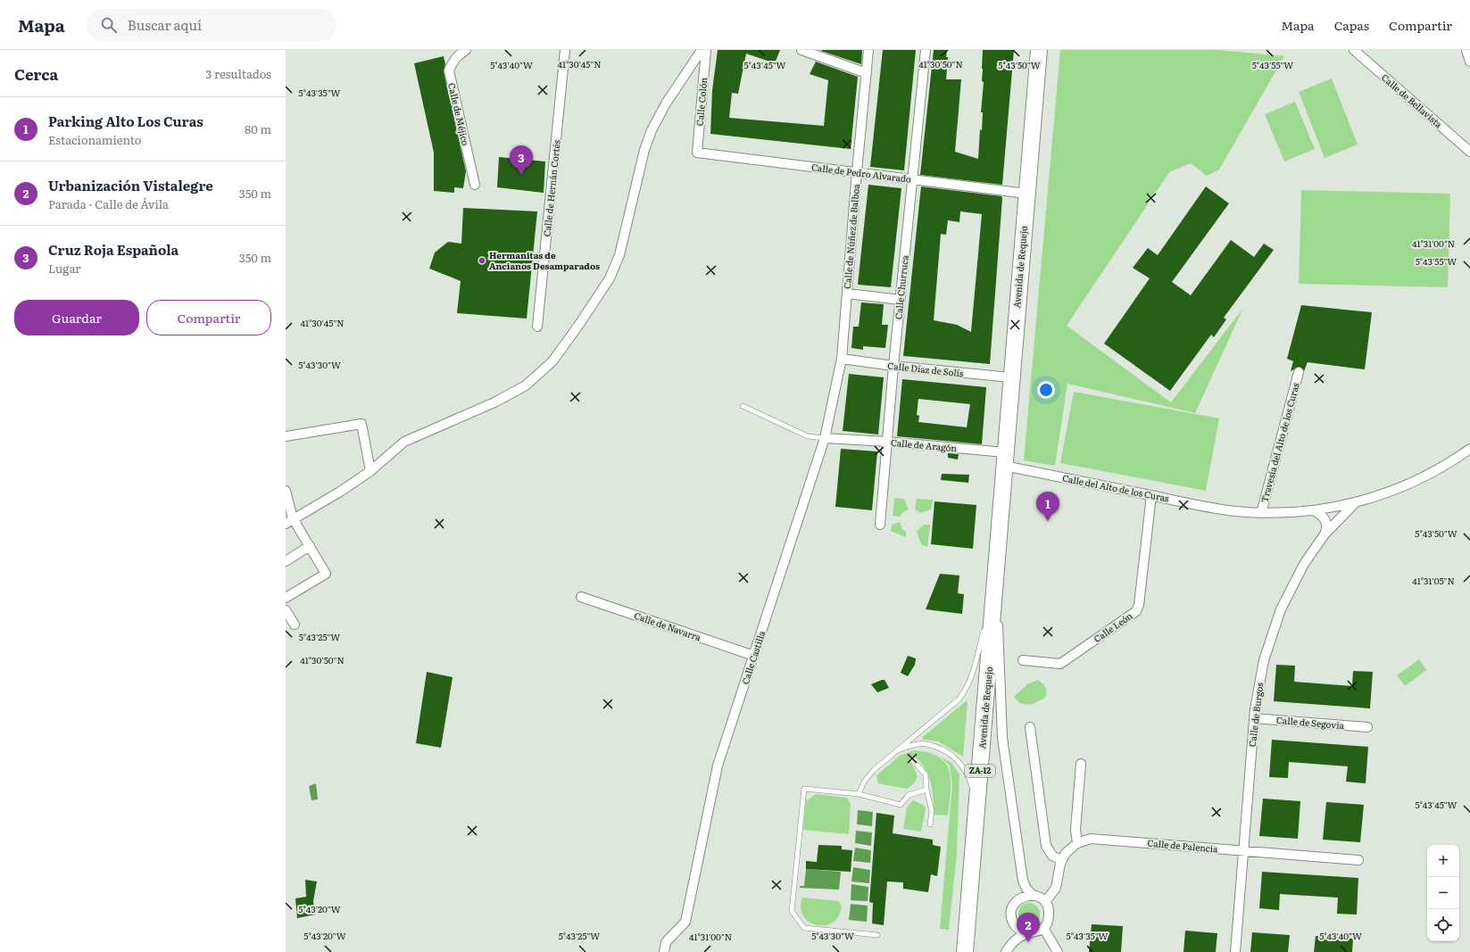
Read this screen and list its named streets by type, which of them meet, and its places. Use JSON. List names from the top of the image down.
{
  "streets": {
    "highway": ["Avenida de Requejo", "ZA-12"],
    "street": [
      "Calle de Bellavista",
      "Calle Colón",
      "Calle de Méjico",
      "Calle de Pedro Alvarado",
      "Calle de Hernán Cortés",
      "Calle de Núñez de Balboa",
      "Calle Churruca",
      "Calle Díaz de Solís",
      "Travesía del Alto de los Curas",
      "Calle de Aragón",
      "Calle del Alto de los Curas",
      "Calle de Navarra",
      "Calle León",
      "Calle Castilla",
      "Calle de Burgos",
      "Calle de Segovia",
      "Calle de Palencia"
    ]
  },
  "crossings": [
    ["Calle Colón", "Calle de Pedro Alvarado"],
    ["Calle de Pedro Alvarado", "Calle de Núñez de Balboa"],
    ["Calle de Pedro Alvarado", "Avenida de Requejo"],
    ["Calle de Pedro Alvarado", "Calle Churruca"],
    ["Calle de Núñez de Balboa", "Calle Díaz de Solís"],
    ["Calle de Núñez de Balboa", "Calle Castilla"],
    ["Avenida de Requejo", "Calle Díaz de Solís"],
    ["Avenida de Requejo", "Calle de Aragón"],
    ["Avenida de Requejo", "Calle del Alto de los Curas"],
    ["Calle Churruca", "Calle Díaz de Solís"],
    ["Calle Churruca", "Calle de Aragón"],
    ["Calle Díaz de Solís", "Calle Castilla"],
    ["Travesía del Alto de los Curas", "Calle del Alto de los Curas"],
    ["Calle de Aragón", "Calle del Alto de los Curas"],
    ["Calle de Aragón", "Calle Castilla"],
    ["Calle del Alto de los Curas", "Calle León"],
    ["Calle del Alto de los Curas", "Calle de Burgos"],
    ["Calle de Navarra", "Calle Castilla"],
    ["Calle de Burgos", "Calle de Segovia"],
    ["Calle de Burgos", "Calle de Palencia"]
  ],
  "places": ["Hermanitas de Ancianos Desamparados"],
  "page": {
    "header": "Mapa",
    "search": "Buscar aquí",
    "nav": ["Mapa", "Capas", "Compartir"],
    "heading": ["Cerca", "3 resultados"],
    "list": [
      {
        "mark": "1",
        "name": "Parking Alto Los Curas",
        "note": "Estacionamiento",
        "value": "80 m"
      },
      {
        "mark": "2",
        "name": "Urbanización Vistalegre",
        "note": "Parada · Calle de Ávila",
        "value": "350 m"
      },
      {
        "mark": "3",
        "name": "Cruz Roja Española",
        "note": "Lugar",
        "value": "350 m"
      }
    ],
    "pins": ["3", "1", "2"],
    "buttons": ["Guardar", "Compartir"],
    "map_buttons": ["+", "−"]
  },
  "coordinates": [
    "41°30'45\"N",
    "41°30'50\"N",
    "5°43'40\"W",
    "5°43'45\"W",
    "5°43'50\"W",
    "5°43'55\"W",
    "5°43'35\"W",
    "41°31'00\"N",
    "5°43'30\"W",
    "41°31'05\"N",
    "5°43'25\"W",
    "5°43'20\"W"
  ]
}
